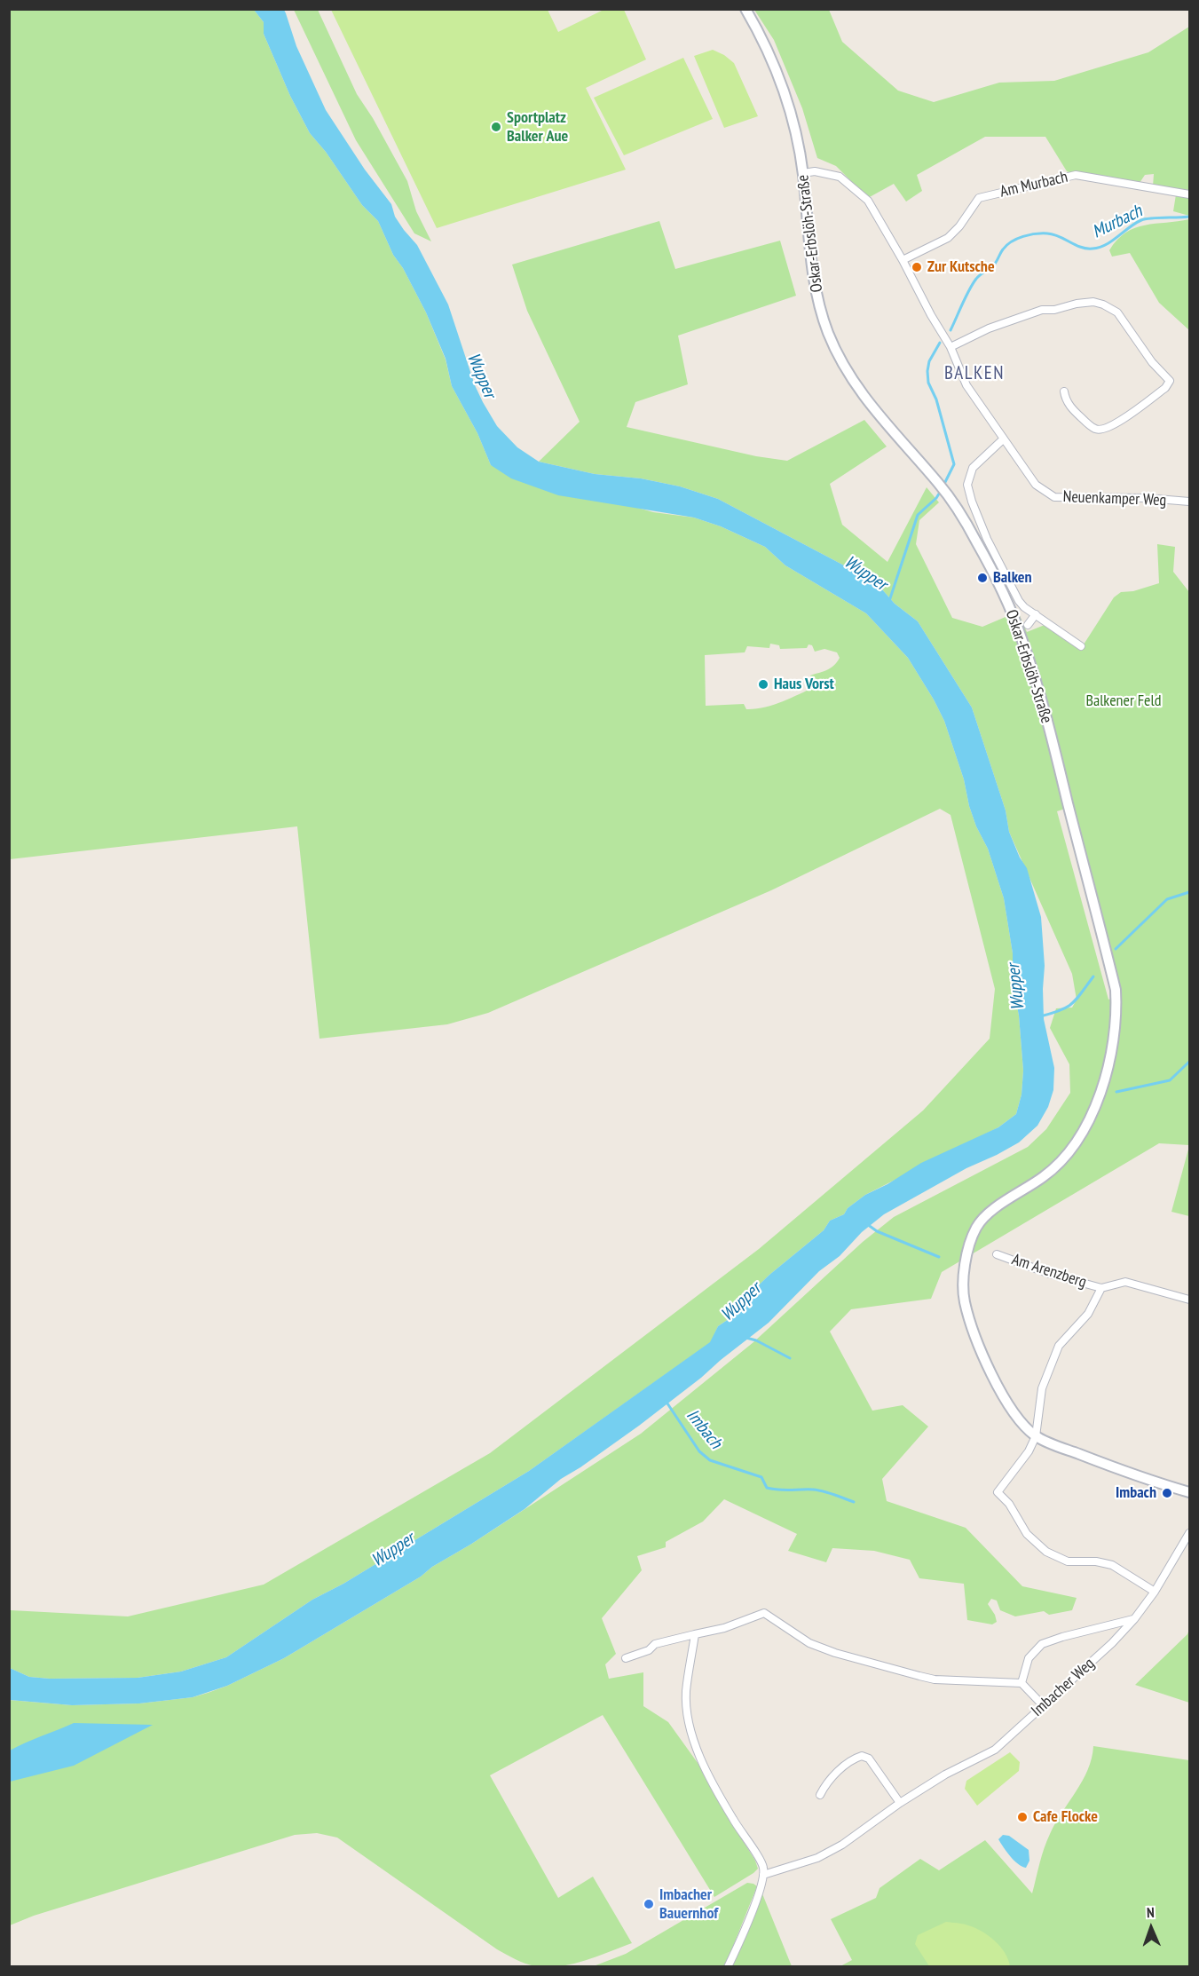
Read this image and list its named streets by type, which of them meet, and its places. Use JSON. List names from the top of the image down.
{
  "streets": {
    "main road": ["Oskar-Erbslöh-Straße"],
    "street": [
      "Am Murbach",
      "Neuenkamper Weg",
      "Am Arenzberg",
      "Imbacher Weg"
    ]
  },
  "crossings": [
    ["Oskar-Erbslöh-Straße", "Am Arenzberg"]
  ],
  "districts": ["BALKEN"],
  "water": ["Murbach", "Wupper", "Imbach"],
  "parks": ["Balkener Feld"],
  "places": [
    "Sportplatz Balker Aue",
    "Zur Kutsche",
    "Balken",
    "Haus Vorst",
    "Imbach",
    "Cafe Flocke",
    "Imbacher Bauernhof"
  ],
  "north": "top"
}
